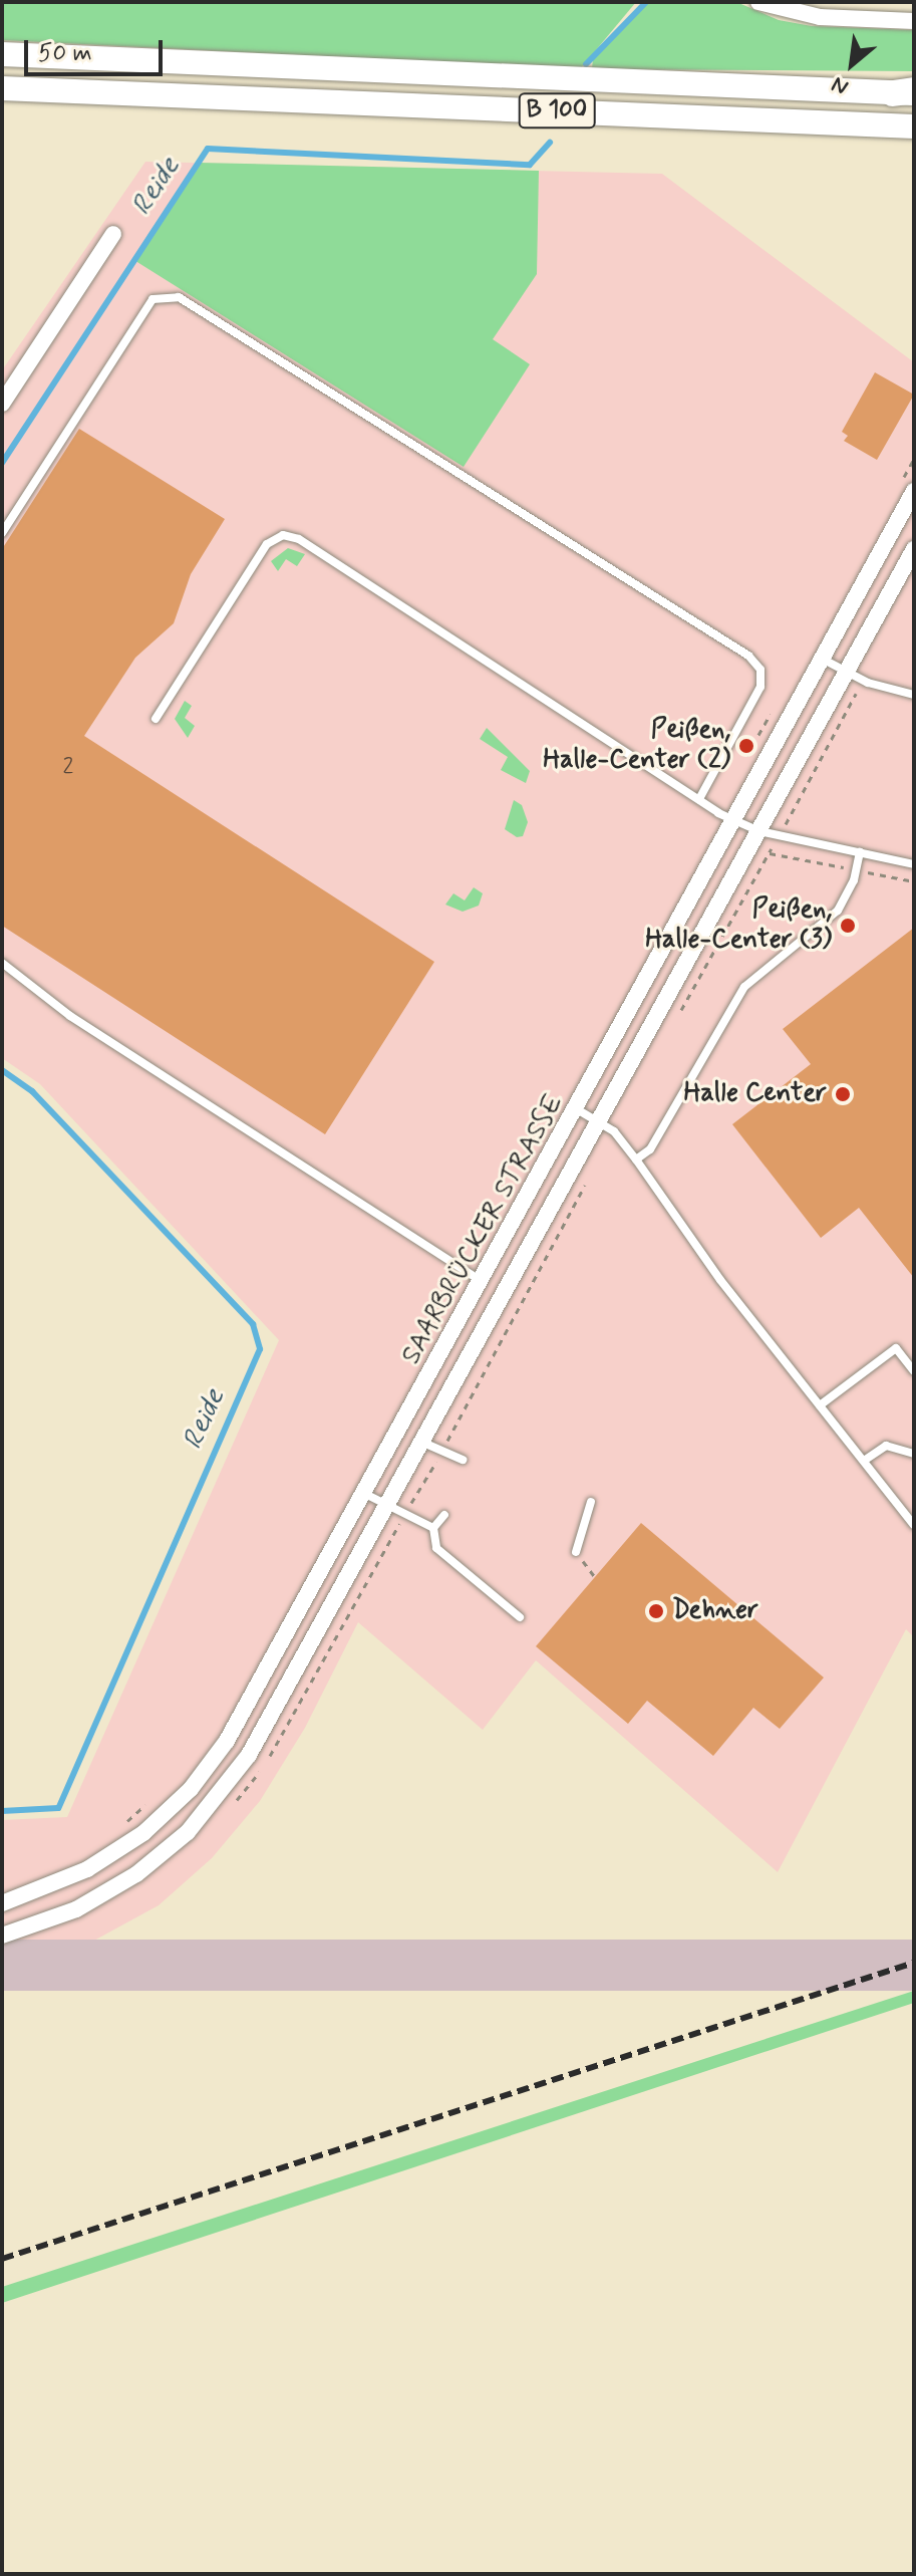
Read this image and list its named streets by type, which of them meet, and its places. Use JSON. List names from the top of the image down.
{
  "streets": {
    "main road": ["B 100"],
    "street": ["SAARBRÜCKER STRASSE"]
  },
  "water": ["Reide"],
  "places": [
    "Peißen, Halle-Center (2)",
    "Peißen, Halle-Center (3)",
    "Halle Center",
    "Dehner"
  ],
  "house_numbers": ["2"],
  "scale_bar": "50 m",
  "north": "bottom left"
}
